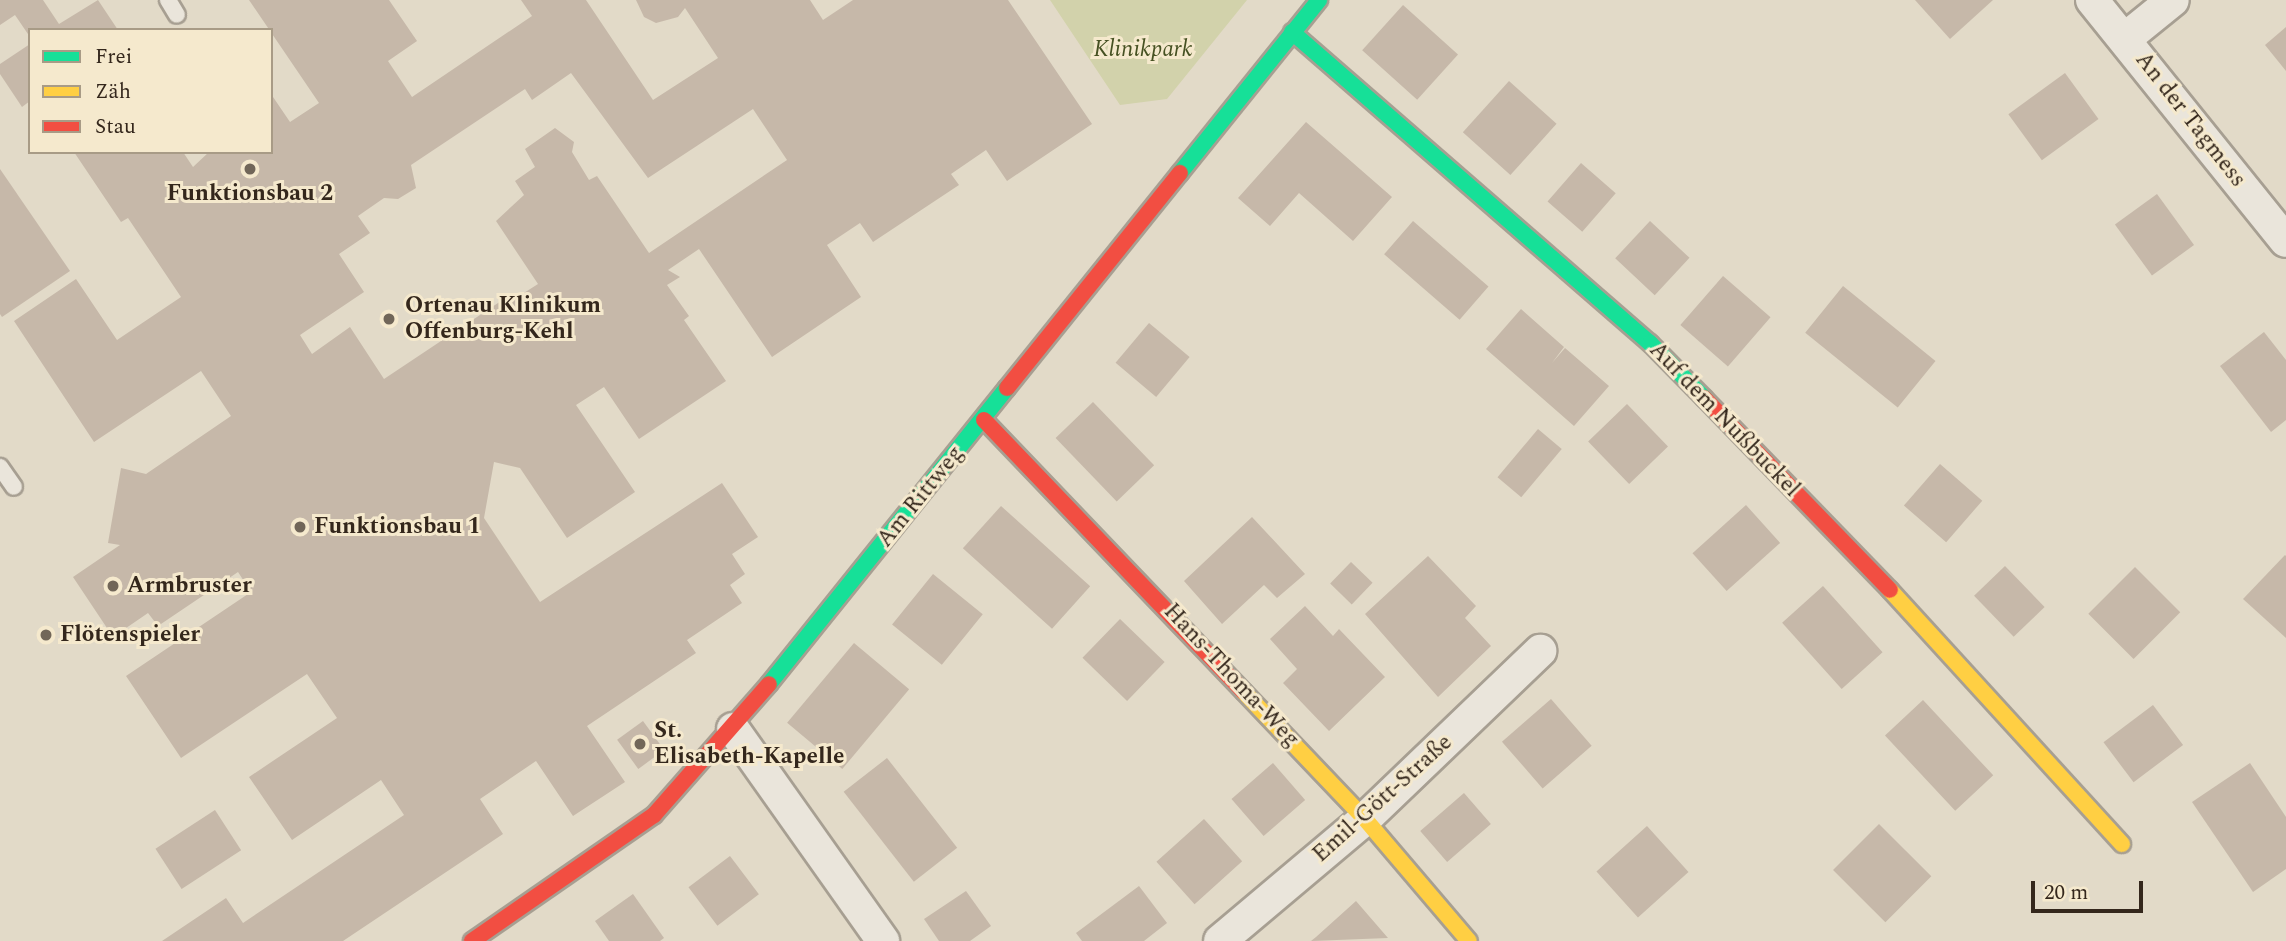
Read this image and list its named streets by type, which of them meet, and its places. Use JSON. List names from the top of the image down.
{
  "streets": {
    "street": [
      "An der Tagmess",
      "Auf dem Nußbuckel",
      "Am Rittweg",
      "Hans-Thoma-Weg",
      "Emil-Gött-Straße"
    ]
  },
  "crossings": [
    ["Auf dem Nußbuckel", "Am Rittweg"],
    ["Am Rittweg", "Hans-Thoma-Weg"],
    ["Hans-Thoma-Weg", "Emil-Gött-Straße"]
  ],
  "parks": ["Klinikpark"],
  "places": [
    "Funktionsbau 2",
    "Ortenau Klinikum Offenburg-Kehl",
    "Funktionsbau 1",
    "Armbruster",
    "Flötenspieler",
    "St. Elisabeth-Kapelle"
  ],
  "legend": ["Frei", "Zäh", "Stau"],
  "scale_bar": "20 m"
}
